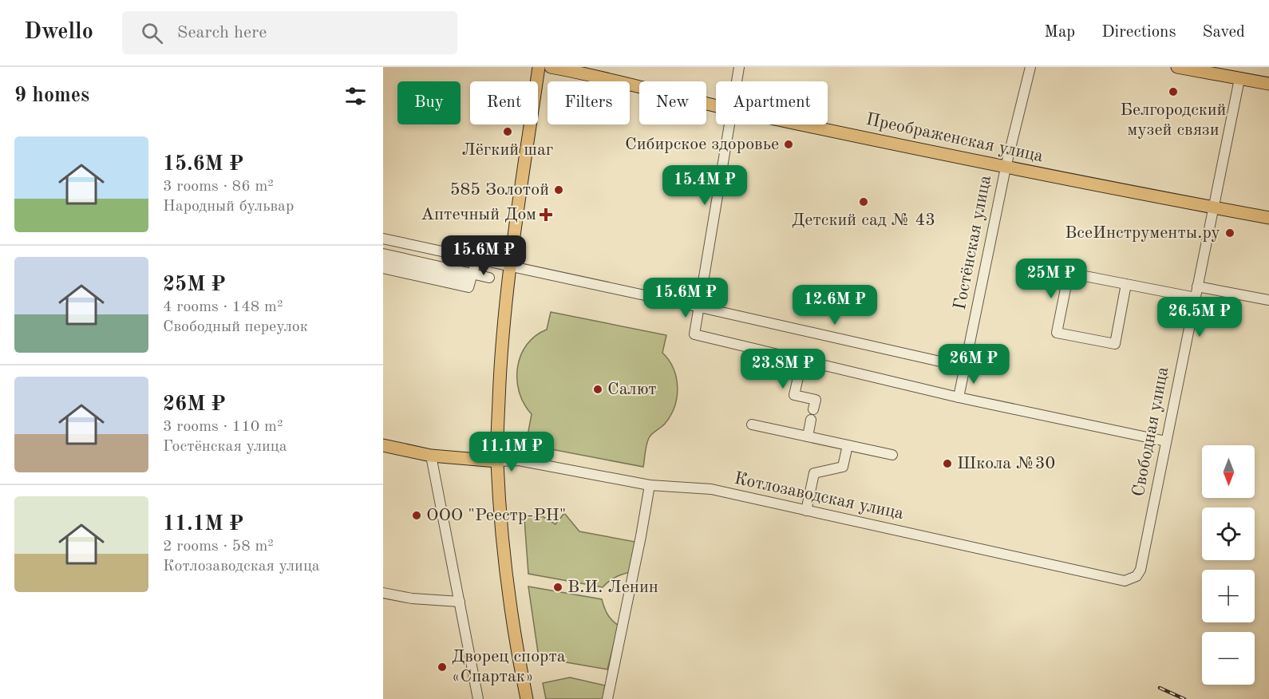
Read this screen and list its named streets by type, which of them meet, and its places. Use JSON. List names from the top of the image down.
{
  "streets": {
    "main road": ["Преображенская улица"],
    "street": ["Гостёнская улица", "Свободная улица", "Котлозаводская улица"]
  },
  "crossings": [
    ["Преображенская улица", "Гостёнская улица"],
    ["Преображенская улица", "Свободная улица"],
    ["Свободная улица", "Котлозаводская улица"]
  ],
  "places": {
    "other": [
      "Белгородский музей связи",
      "Лёгкий шаг",
      "Сибирское здоровье",
      "585 Золотой",
      "Детский сад № 43",
      "ВсеИнструменты.ру",
      "Салют",
      "Школа №30",
      "ООО \"Реестр-РН\"",
      "В.И. Ленин",
      "Дворец спорта «Спартак»"
    ],
    "health": ["Аптечный Дом"]
  },
  "north": "bottom",
  "page": {
    "header": "Dwello",
    "search": "Search here",
    "nav": ["Map", "Directions", "Saved"],
    "heading": "9 homes",
    "chip": [
      "Buy",
      "Rent",
      "Filters",
      "New",
      "Apartment"
    ],
    "list": [
      {
        "name": "15.6M ₽",
        "note": "3 rooms · 86 m² · Народный бульвар"
      },
      {
        "name": "25M ₽",
        "note": "4 rooms · 148 m² · Свободный переулок"
      },
      {
        "name": "26M ₽",
        "note": "3 rooms · 110 m² · Гостёнская улица"
      },
      {
        "name": "11.1M ₽",
        "note": "2 rooms · 58 m² · Котлозаводская улица"
      }
    ],
    "price": [
      "15.4M ₽",
      "15.6M ₽",
      "25M ₽",
      "15.6M ₽",
      "12.6M ₽",
      "26.5M ₽",
      "26M ₽",
      "23.8M ₽",
      "11.1M ₽"
    ],
    "map_buttons": ["+", "−"]
  }
}
